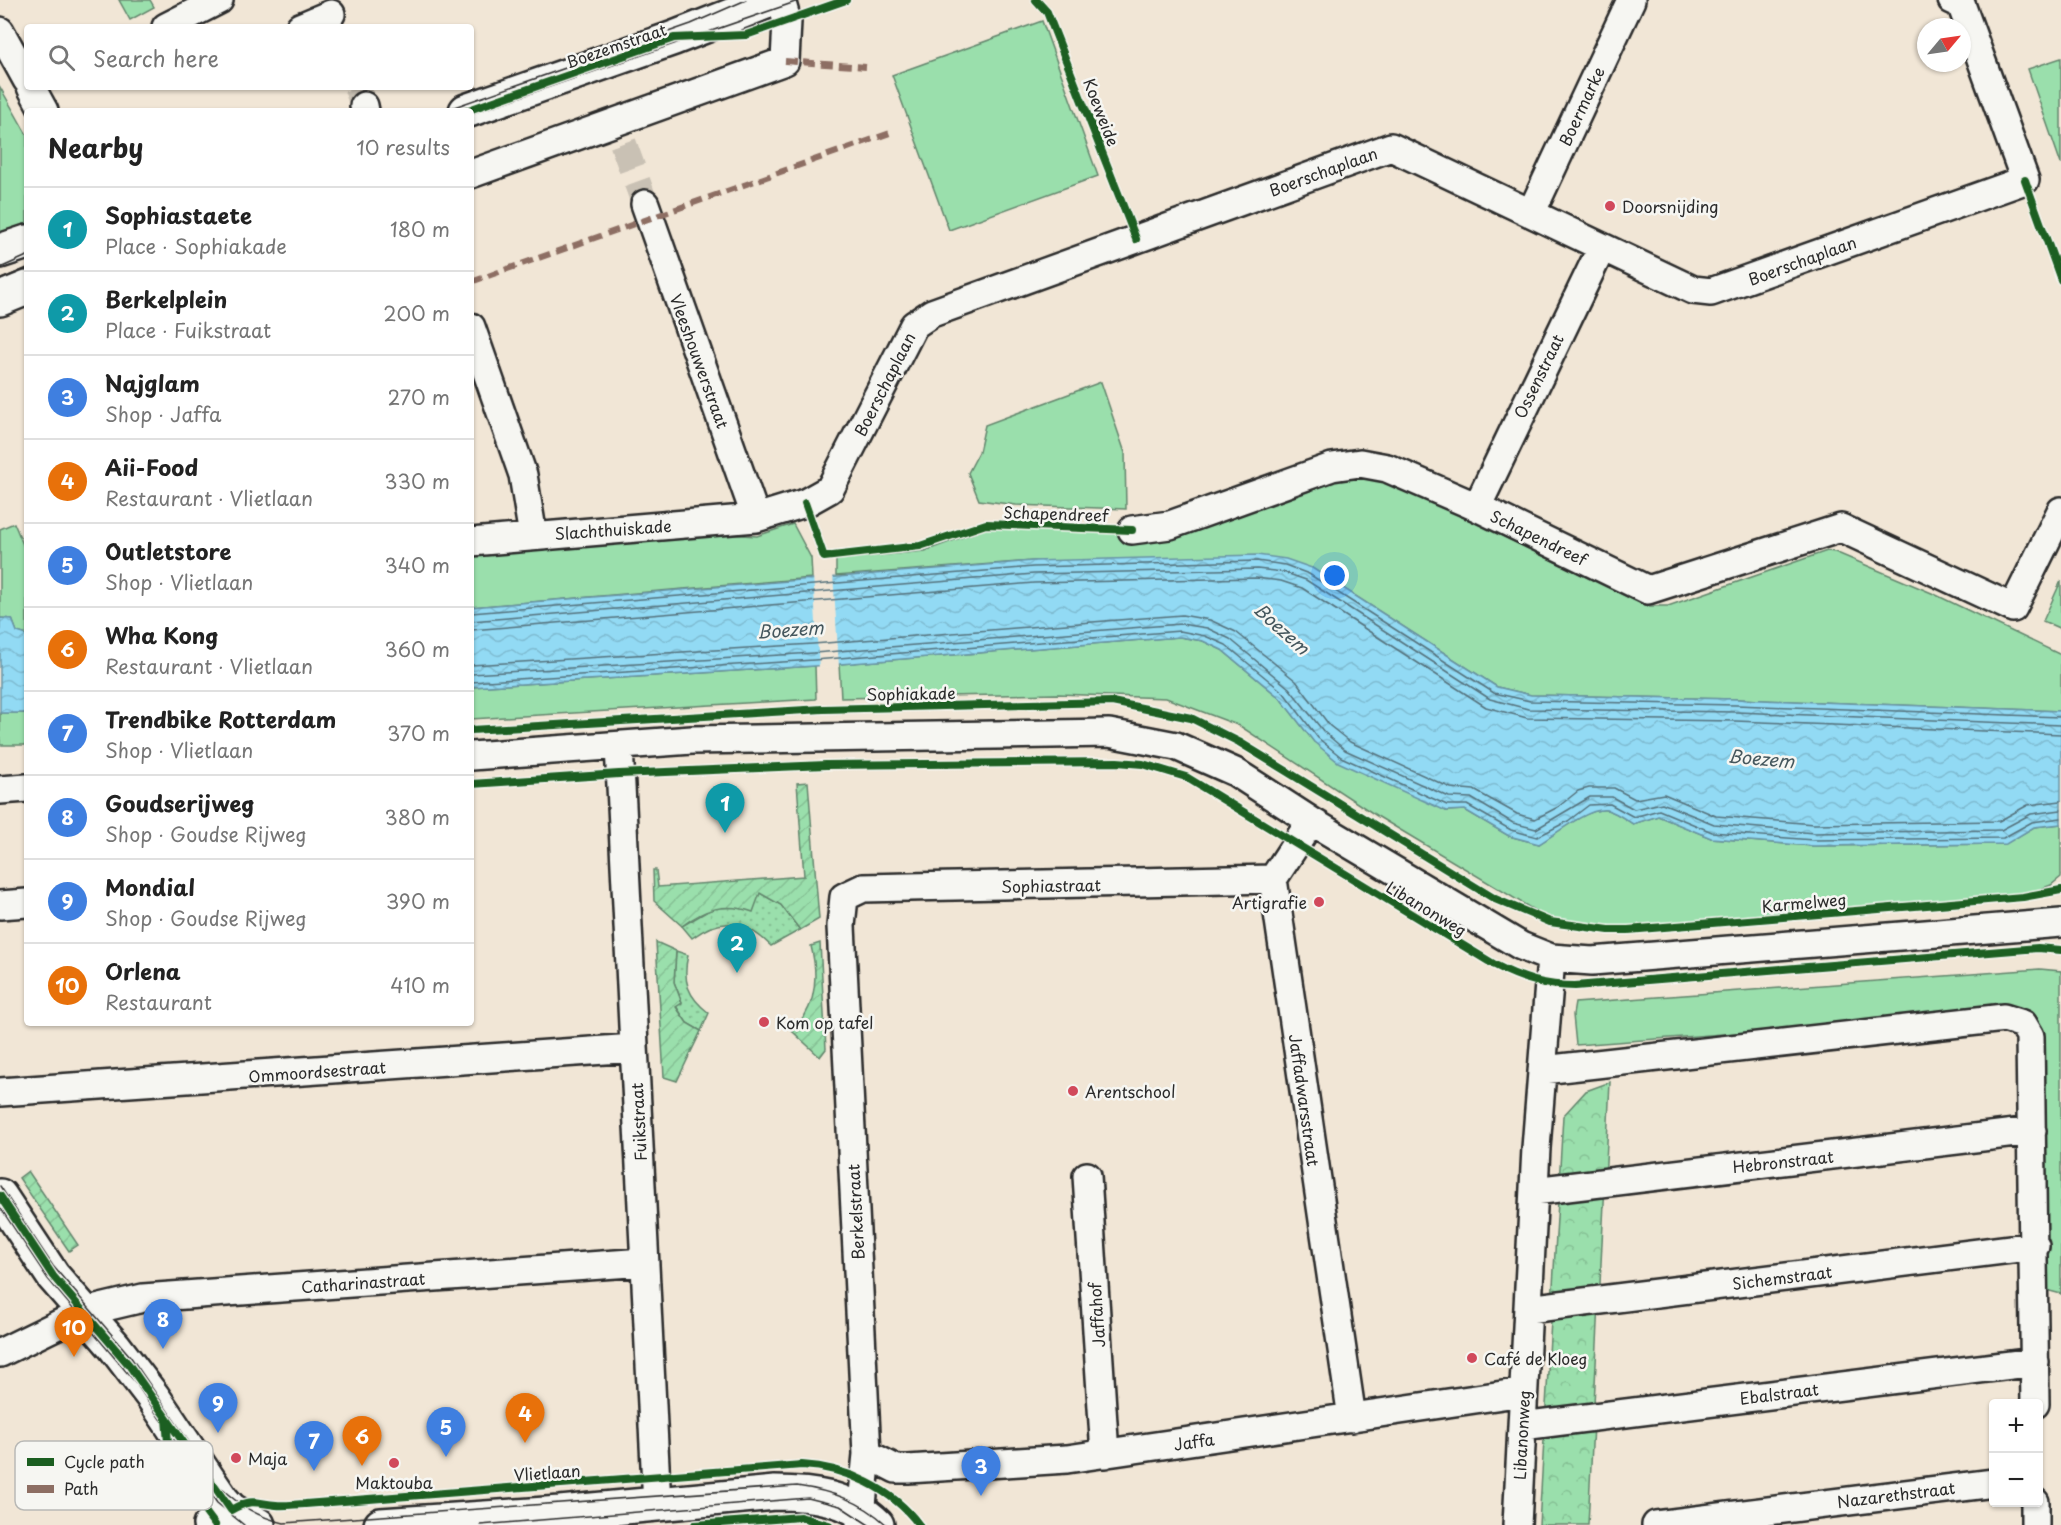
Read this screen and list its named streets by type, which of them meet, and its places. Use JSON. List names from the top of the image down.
{
  "streets": {
    "street": [
      "Boezemstraat",
      "Boermarke",
      "Boerschaplaan",
      "Vleeshouwerstraat",
      "Ossenstraat",
      "Schapendreef",
      "Slachthuiskade",
      "Sophiastraat",
      "Libanonweg",
      "Ommoordsestraat",
      "Jaffadwarsstraat",
      "Fuikstraat",
      "Hebronstraat",
      "Berkelstraat",
      "Sichemstraat",
      "Catharinastraat",
      "Jaffahof",
      "Ebalstraat",
      "Jaffa",
      "Nazarethstraat"
    ],
    "cycle path": ["Koeweide", "Sophiakade", "Vlietlaan"]
  },
  "crossings": [
    ["Boermarke", "Boerschaplaan"],
    ["Boerschaplaan", "Vleeshouwerstraat"],
    ["Boerschaplaan", "Ossenstraat"],
    ["Boerschaplaan", "Slachthuiskade"],
    ["Vleeshouwerstraat", "Slachthuiskade"],
    ["Ossenstraat", "Schapendreef"],
    ["Sophiastraat", "Jaffadwarsstraat"],
    ["Sophiastraat", "Berkelstraat"],
    ["Libanonweg", "Hebronstraat"],
    ["Libanonweg", "Sichemstraat"],
    ["Libanonweg", "Ebalstraat"],
    ["Libanonweg", "Jaffa"],
    ["Ommoordsestraat", "Fuikstraat"],
    ["Jaffadwarsstraat", "Jaffa"],
    ["Fuikstraat", "Catharinastraat"],
    ["Berkelstraat", "Jaffa"],
    ["Jaffahof", "Jaffa"]
  ],
  "water": ["Boezem"],
  "places": [
    "Doorsnijding",
    "Artigrafie",
    "Kom op tafel",
    "Arentschool",
    "Café de Kloeg",
    "Maja",
    "Maktouba"
  ],
  "legend": ["Cycle path", "Path"],
  "north": "top right",
  "page": {
    "search": "Search here",
    "heading": ["Nearby", "10 results"],
    "list": [
      {
        "mark": "1",
        "name": "Sophiastaete",
        "note": "Place · Sophiakade",
        "value": "180 m"
      },
      {
        "mark": "2",
        "name": "Berkelplein",
        "note": "Place · Fuikstraat",
        "value": "200 m"
      },
      {
        "mark": "3",
        "name": "Najglam",
        "note": "Shop · Jaffa",
        "value": "270 m"
      },
      {
        "mark": "4",
        "name": "Aii-Food",
        "note": "Restaurant · Vlietlaan",
        "value": "330 m"
      },
      {
        "mark": "5",
        "name": "Outletstore",
        "note": "Shop · Vlietlaan",
        "value": "340 m"
      },
      {
        "mark": "6",
        "name": "Wha Kong",
        "note": "Restaurant · Vlietlaan",
        "value": "360 m"
      },
      {
        "mark": "7",
        "name": "Trendbike Rotterdam",
        "note": "Shop · Vlietlaan",
        "value": "370 m"
      },
      {
        "mark": "8",
        "name": "Goudserijweg",
        "note": "Shop · Goudse Rijweg",
        "value": "380 m"
      },
      {
        "mark": "9",
        "name": "Mondial",
        "note": "Shop · Goudse Rijweg",
        "value": "390 m"
      },
      {
        "mark": "10",
        "name": "Orlena",
        "note": "Restaurant",
        "value": "410 m"
      }
    ],
    "pins": [
      "1",
      "2",
      "8",
      "10",
      "9",
      "4",
      "5",
      "6",
      "7",
      "3"
    ],
    "map_buttons": ["+", "−"]
  }
}
